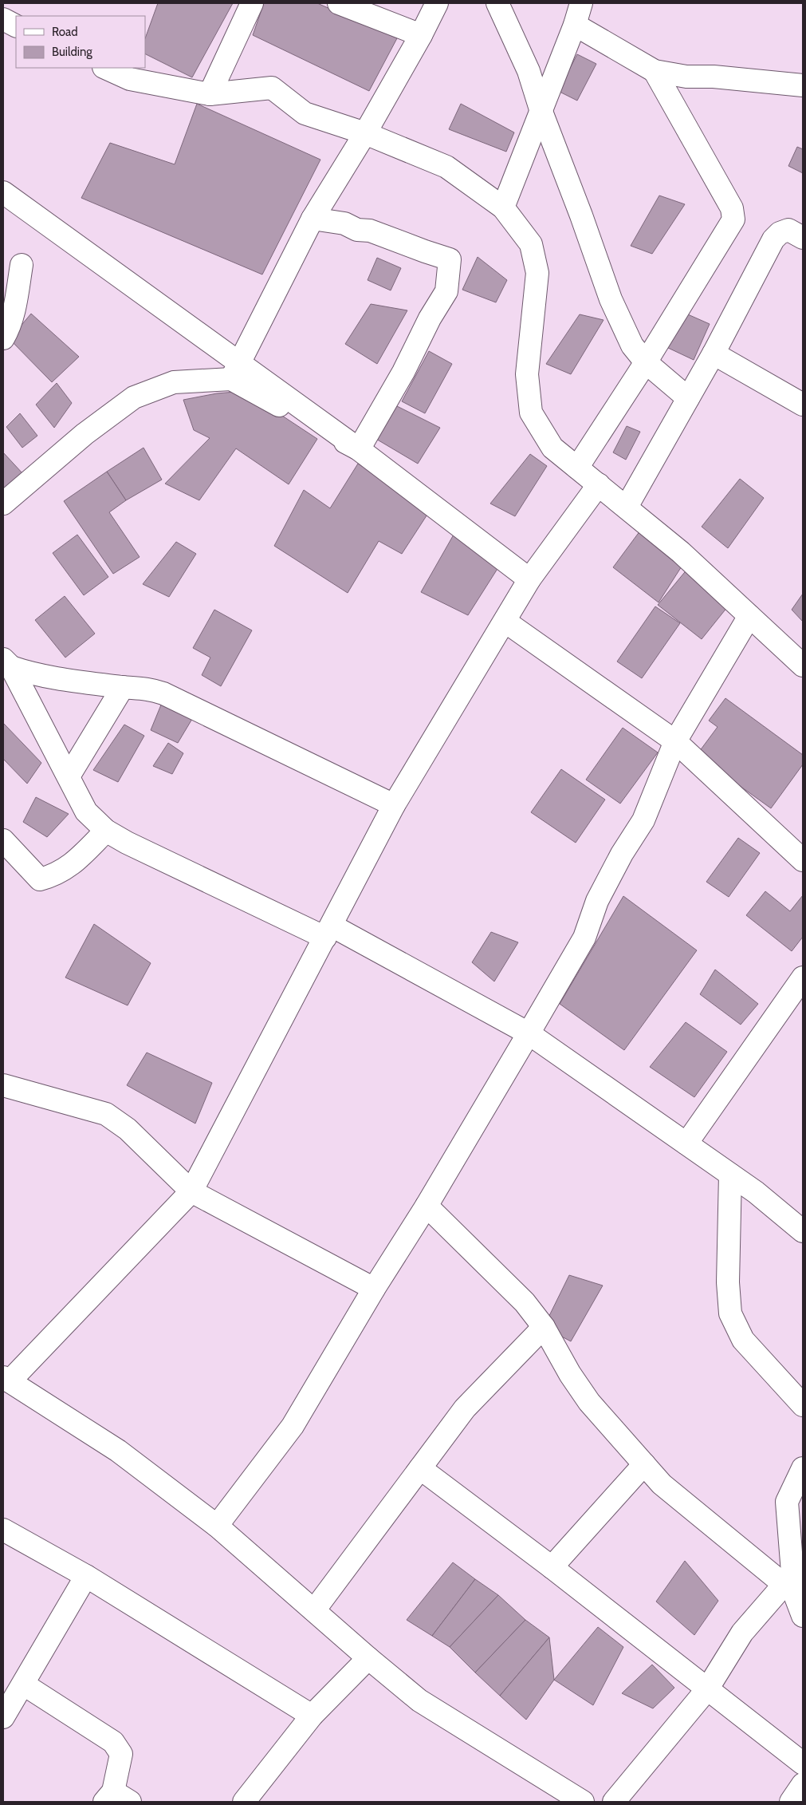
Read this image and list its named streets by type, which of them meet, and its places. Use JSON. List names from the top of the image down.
{
  "legend": ["Road", "Building"]
}
